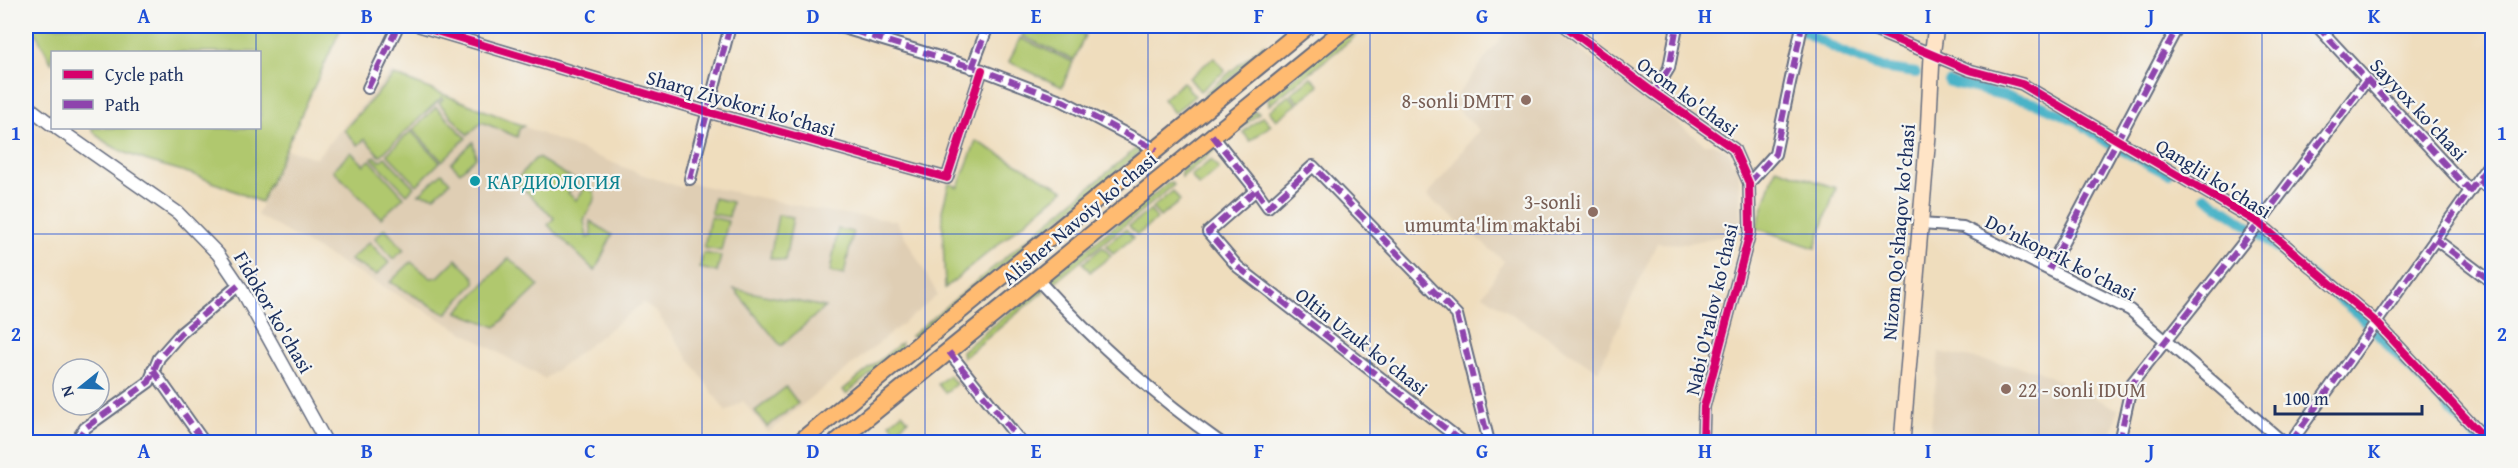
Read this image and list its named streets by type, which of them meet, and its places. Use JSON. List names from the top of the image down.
{
  "streets": {
    "main road": ["Alisher Navoiy ko'chasi", "Nizom Qo'shaqov ko'chasi"],
    "street": [
      "Orom ko'chasi",
      "Sharq Ziyokori ko'chasi",
      "Sayyox ko'chasi",
      "Qanglii ko'chasi",
      "Do'nkoprik ko'chasi",
      "Nabi O'ralov ko'chasi",
      "Fidokor ko'chasi",
      "Oltin Uzuk ko'chasi"
    ]
  },
  "crossings": [
    ["Orom ko'chasi", "Nabi O'ralov ko'chasi"],
    ["Qanglii ko'chasi", "Nizom Qo'shaqov ko'chasi"],
    ["Nizom Qo'shaqov ko'chasi", "Do'nkoprik ko'chasi"]
  ],
  "places": [
    "8-sonli DMTT",
    "КАРДИОЛОГИЯ",
    "3-sonli umumta'lim maktabi",
    "22 - sonli IDUM"
  ],
  "legend": ["Cycle path", "Path"],
  "scale_bar": "100 m",
  "north": "left",
  "grid": {
    "columns": [
      "A",
      "B",
      "C",
      "D",
      "E",
      "F",
      "G",
      "H",
      "I",
      "J",
      "K"
    ],
    "rows": ["1", "2"]
  }
}
